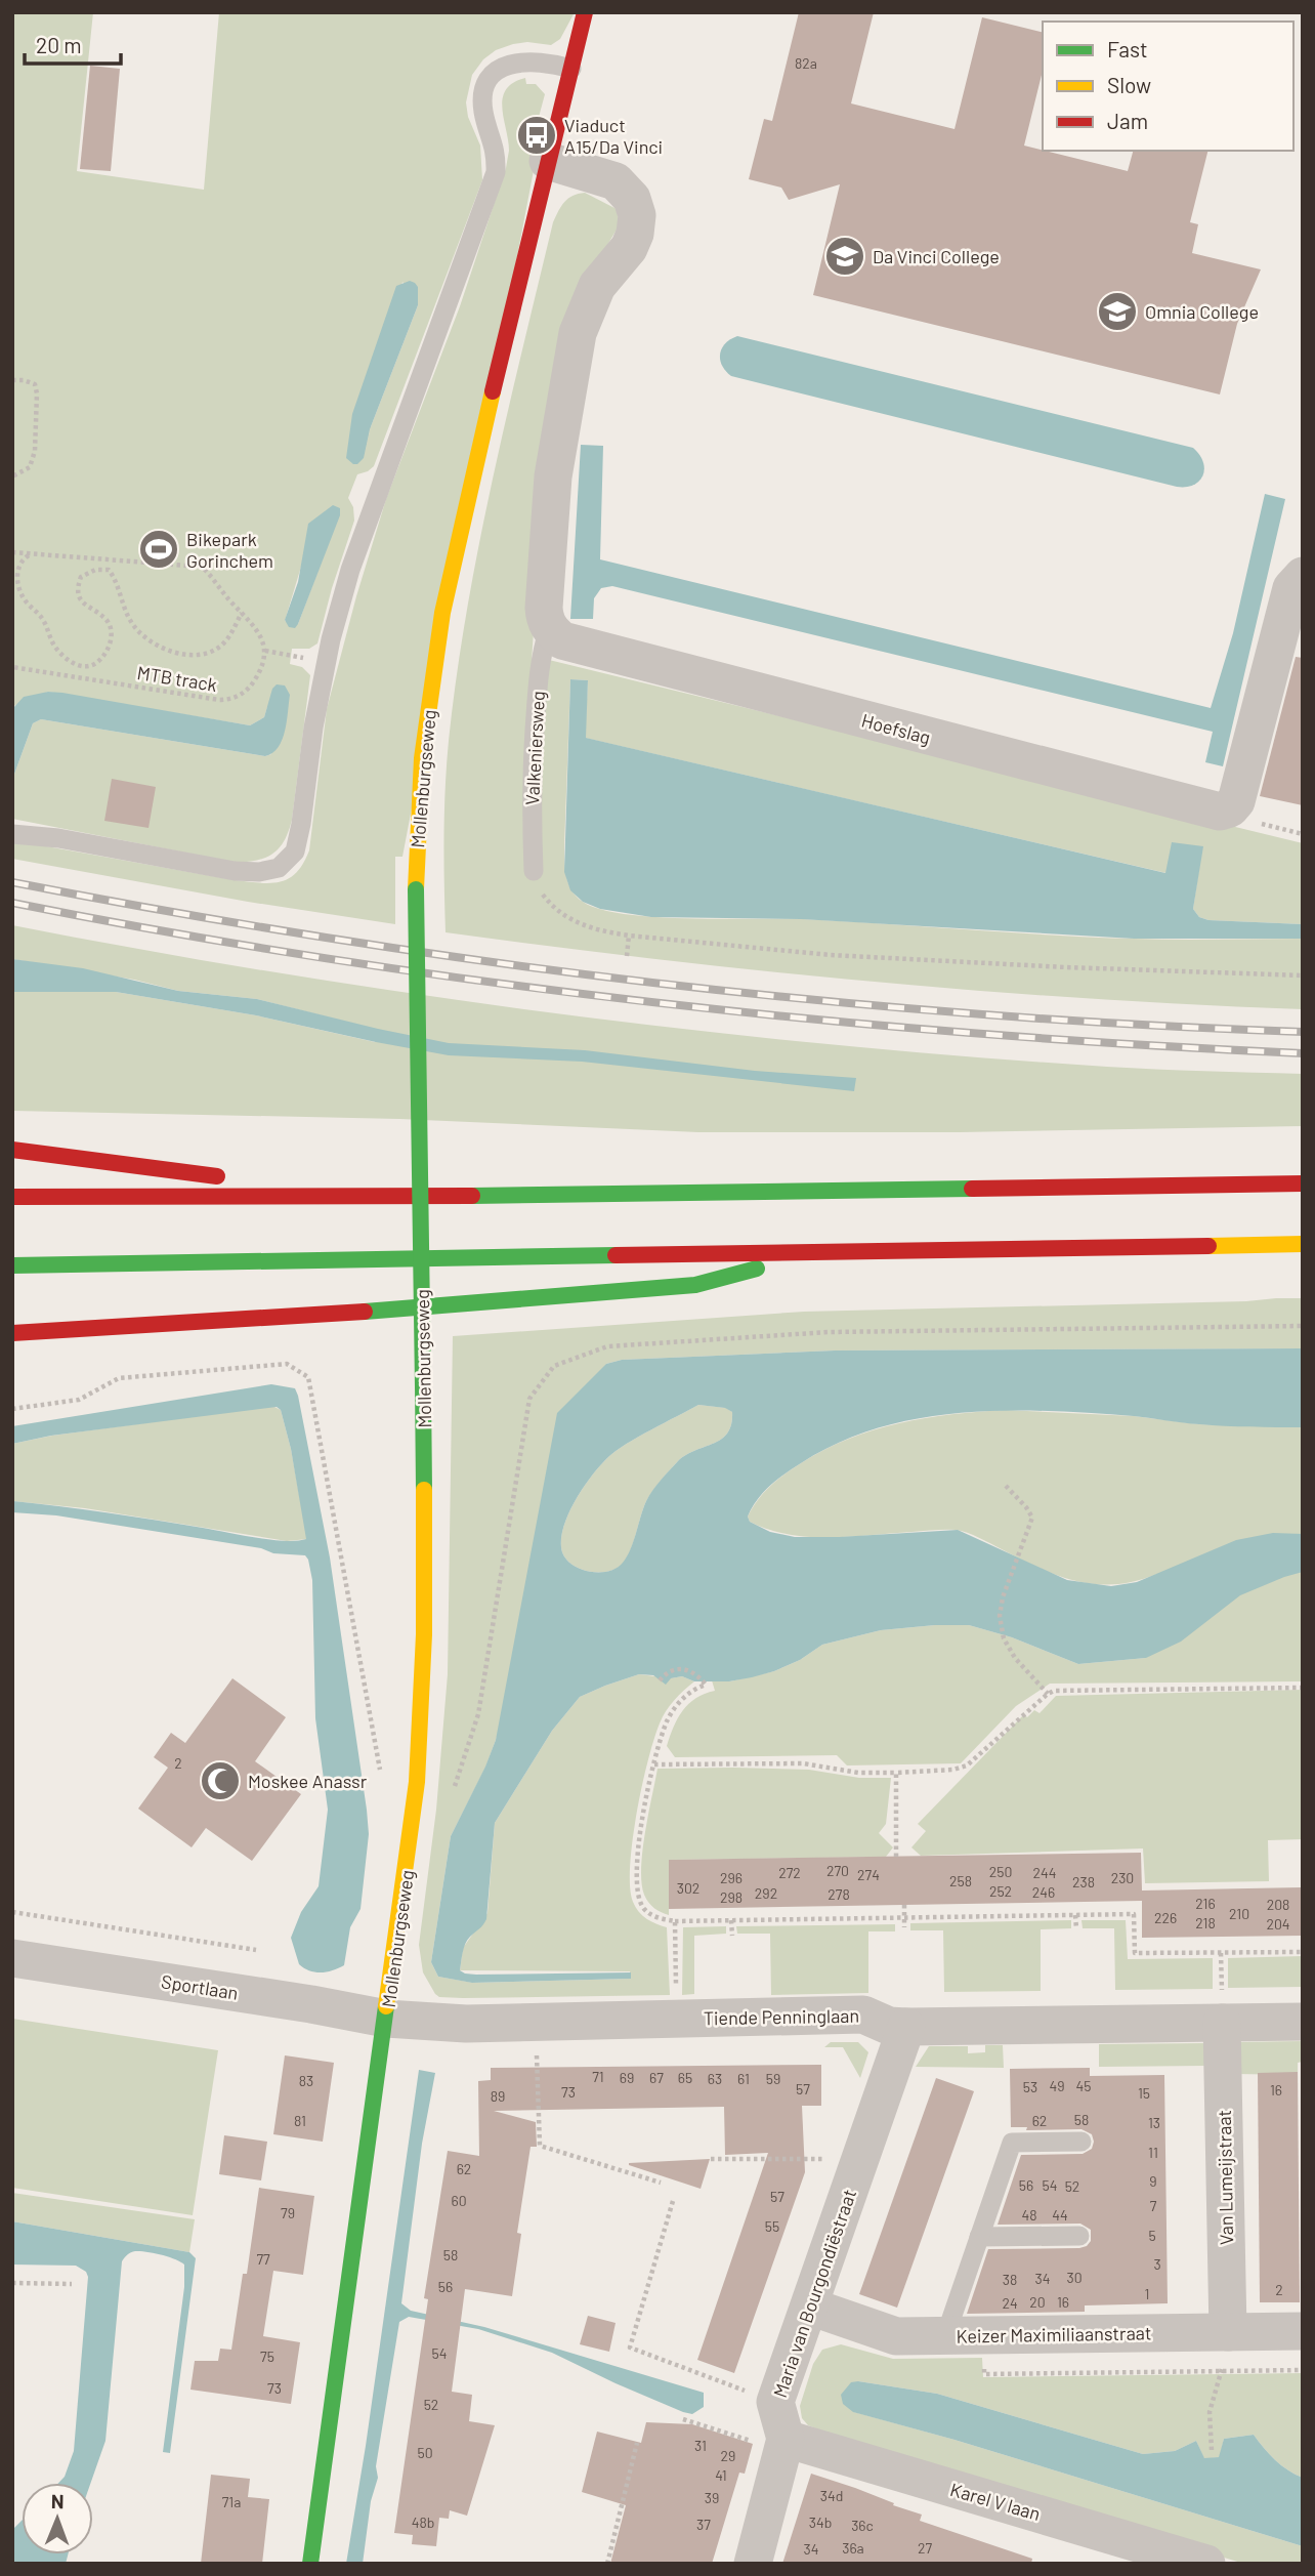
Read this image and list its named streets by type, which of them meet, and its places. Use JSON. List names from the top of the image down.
{
  "streets": {
    "main road": ["Mollenburgseweg"],
    "street": [
      "Hoefslag",
      "Sportlaan",
      "Tiende Penninglaan",
      "Van Lumeijstraat",
      "Maria van Bourgondiëstraat",
      "Keizer Maximiliaanstraat",
      "Karel V laan"
    ],
    "lane": ["Valkeniersweg"],
    "path": ["MTB track"]
  },
  "crossings": [
    ["Hoefslag", "Valkeniersweg"],
    ["Mollenburgseweg", "Sportlaan"],
    ["Mollenburgseweg", "Tiende Penninglaan"],
    ["Sportlaan", "Tiende Penninglaan"],
    ["Tiende Penninglaan", "Van Lumeijstraat"],
    ["Tiende Penninglaan", "Maria van Bourgondiëstraat"],
    ["Van Lumeijstraat", "Keizer Maximiliaanstraat"],
    ["Maria van Bourgondiëstraat", "Keizer Maximiliaanstraat"],
    ["Maria van Bourgondiëstraat", "Karel V laan"]
  ],
  "places": {
    "bus stop": ["Viaduct A15/Da Vinci"],
    "school or university": ["Da Vinci College", "Omnia College"],
    "sports": ["Bikepark Gorinchem"],
    "mosque": ["Moskee Anassr"]
  },
  "house_numbers": [
    "82a",
    "2",
    "270",
    "250",
    "272",
    "244",
    "274",
    "296",
    "230",
    "258",
    "238",
    "302",
    "252",
    "246",
    "292",
    "278",
    "298",
    "216",
    "208",
    "210",
    "226",
    "218",
    "204",
    "71",
    "69",
    "67",
    "65",
    "63",
    "61",
    "59",
    "83",
    "49",
    "45",
    "53",
    "57",
    "16",
    "73",
    "15",
    "89",
    "58",
    "81",
    "62",
    "13",
    "11",
    "62",
    "9",
    "56",
    "54",
    "52",
    "57",
    "60",
    "7",
    "79",
    "48",
    "44",
    "55",
    "5",
    "58",
    "77",
    "3",
    "30",
    "34",
    "38",
    "56",
    "2",
    "1",
    "20",
    "16",
    "24",
    "54",
    "75",
    "73",
    "52",
    "31",
    "50",
    "29",
    "41",
    "34d",
    "39",
    "71a",
    "48b",
    "34b",
    "37",
    "36c",
    "36a",
    "27",
    "34"
  ],
  "legend": ["Fast", "Slow", "Jam"],
  "scale_bar": "20 m",
  "north": "top"
}
